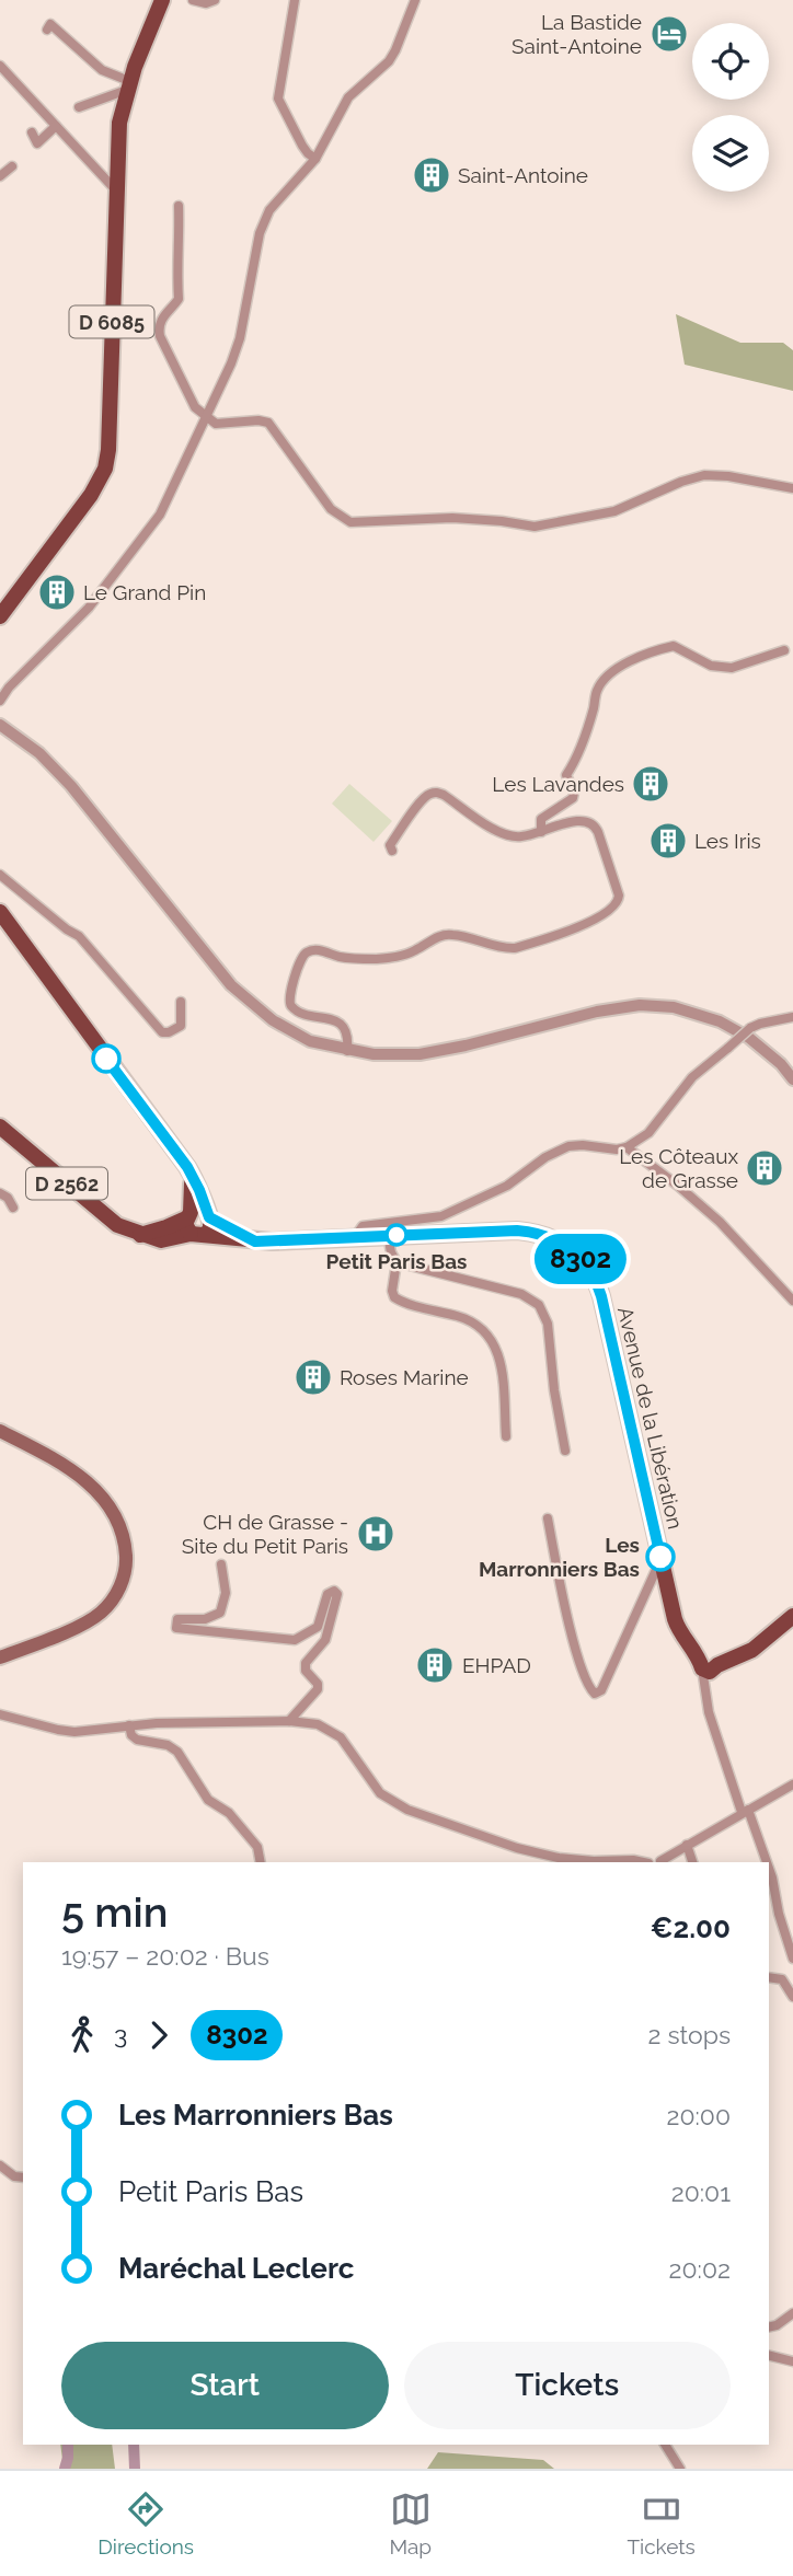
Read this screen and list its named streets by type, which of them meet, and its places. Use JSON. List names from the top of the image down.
{
  "streets": {
    "main road": ["D 6085", "D 2562", "Avenue de la Libération"]
  },
  "crossings": [
    ["D 2562", "Avenue de la Libération"]
  ],
  "places": {
    "hotel": ["La Bastide Saint-Antoine"],
    "building": [
      "Saint-Antoine",
      "Le Grand Pin",
      "Les Lavandes",
      "Les Iris",
      "Les Côteaux de Grasse",
      "Roses Marine",
      "EHPAD"
    ],
    "other": ["Petit Paris Bas", "Les Marronniers Bas"],
    "hospital": ["CH de Grasse - Site du Petit Paris"]
  },
  "lines": ["bus line 8302"],
  "page": {
    "on_map": "8302",
    "heading": ["5 min", "19:57 – 20:02 · Bus", "€2.00"],
    "legs": ["3", "8302", "2 stops"],
    "list": [
      {
        "name": "Les Marronniers Bas",
        "value": "20:00"
      },
      {
        "name": "Petit Paris Bas",
        "value": "20:01"
      },
      {
        "name": "Maréchal Leclerc",
        "value": "20:02"
      }
    ],
    "buttons": ["Start", "Tickets"],
    "tabs": ["Directions", "Map", "Tickets"]
  }
}
